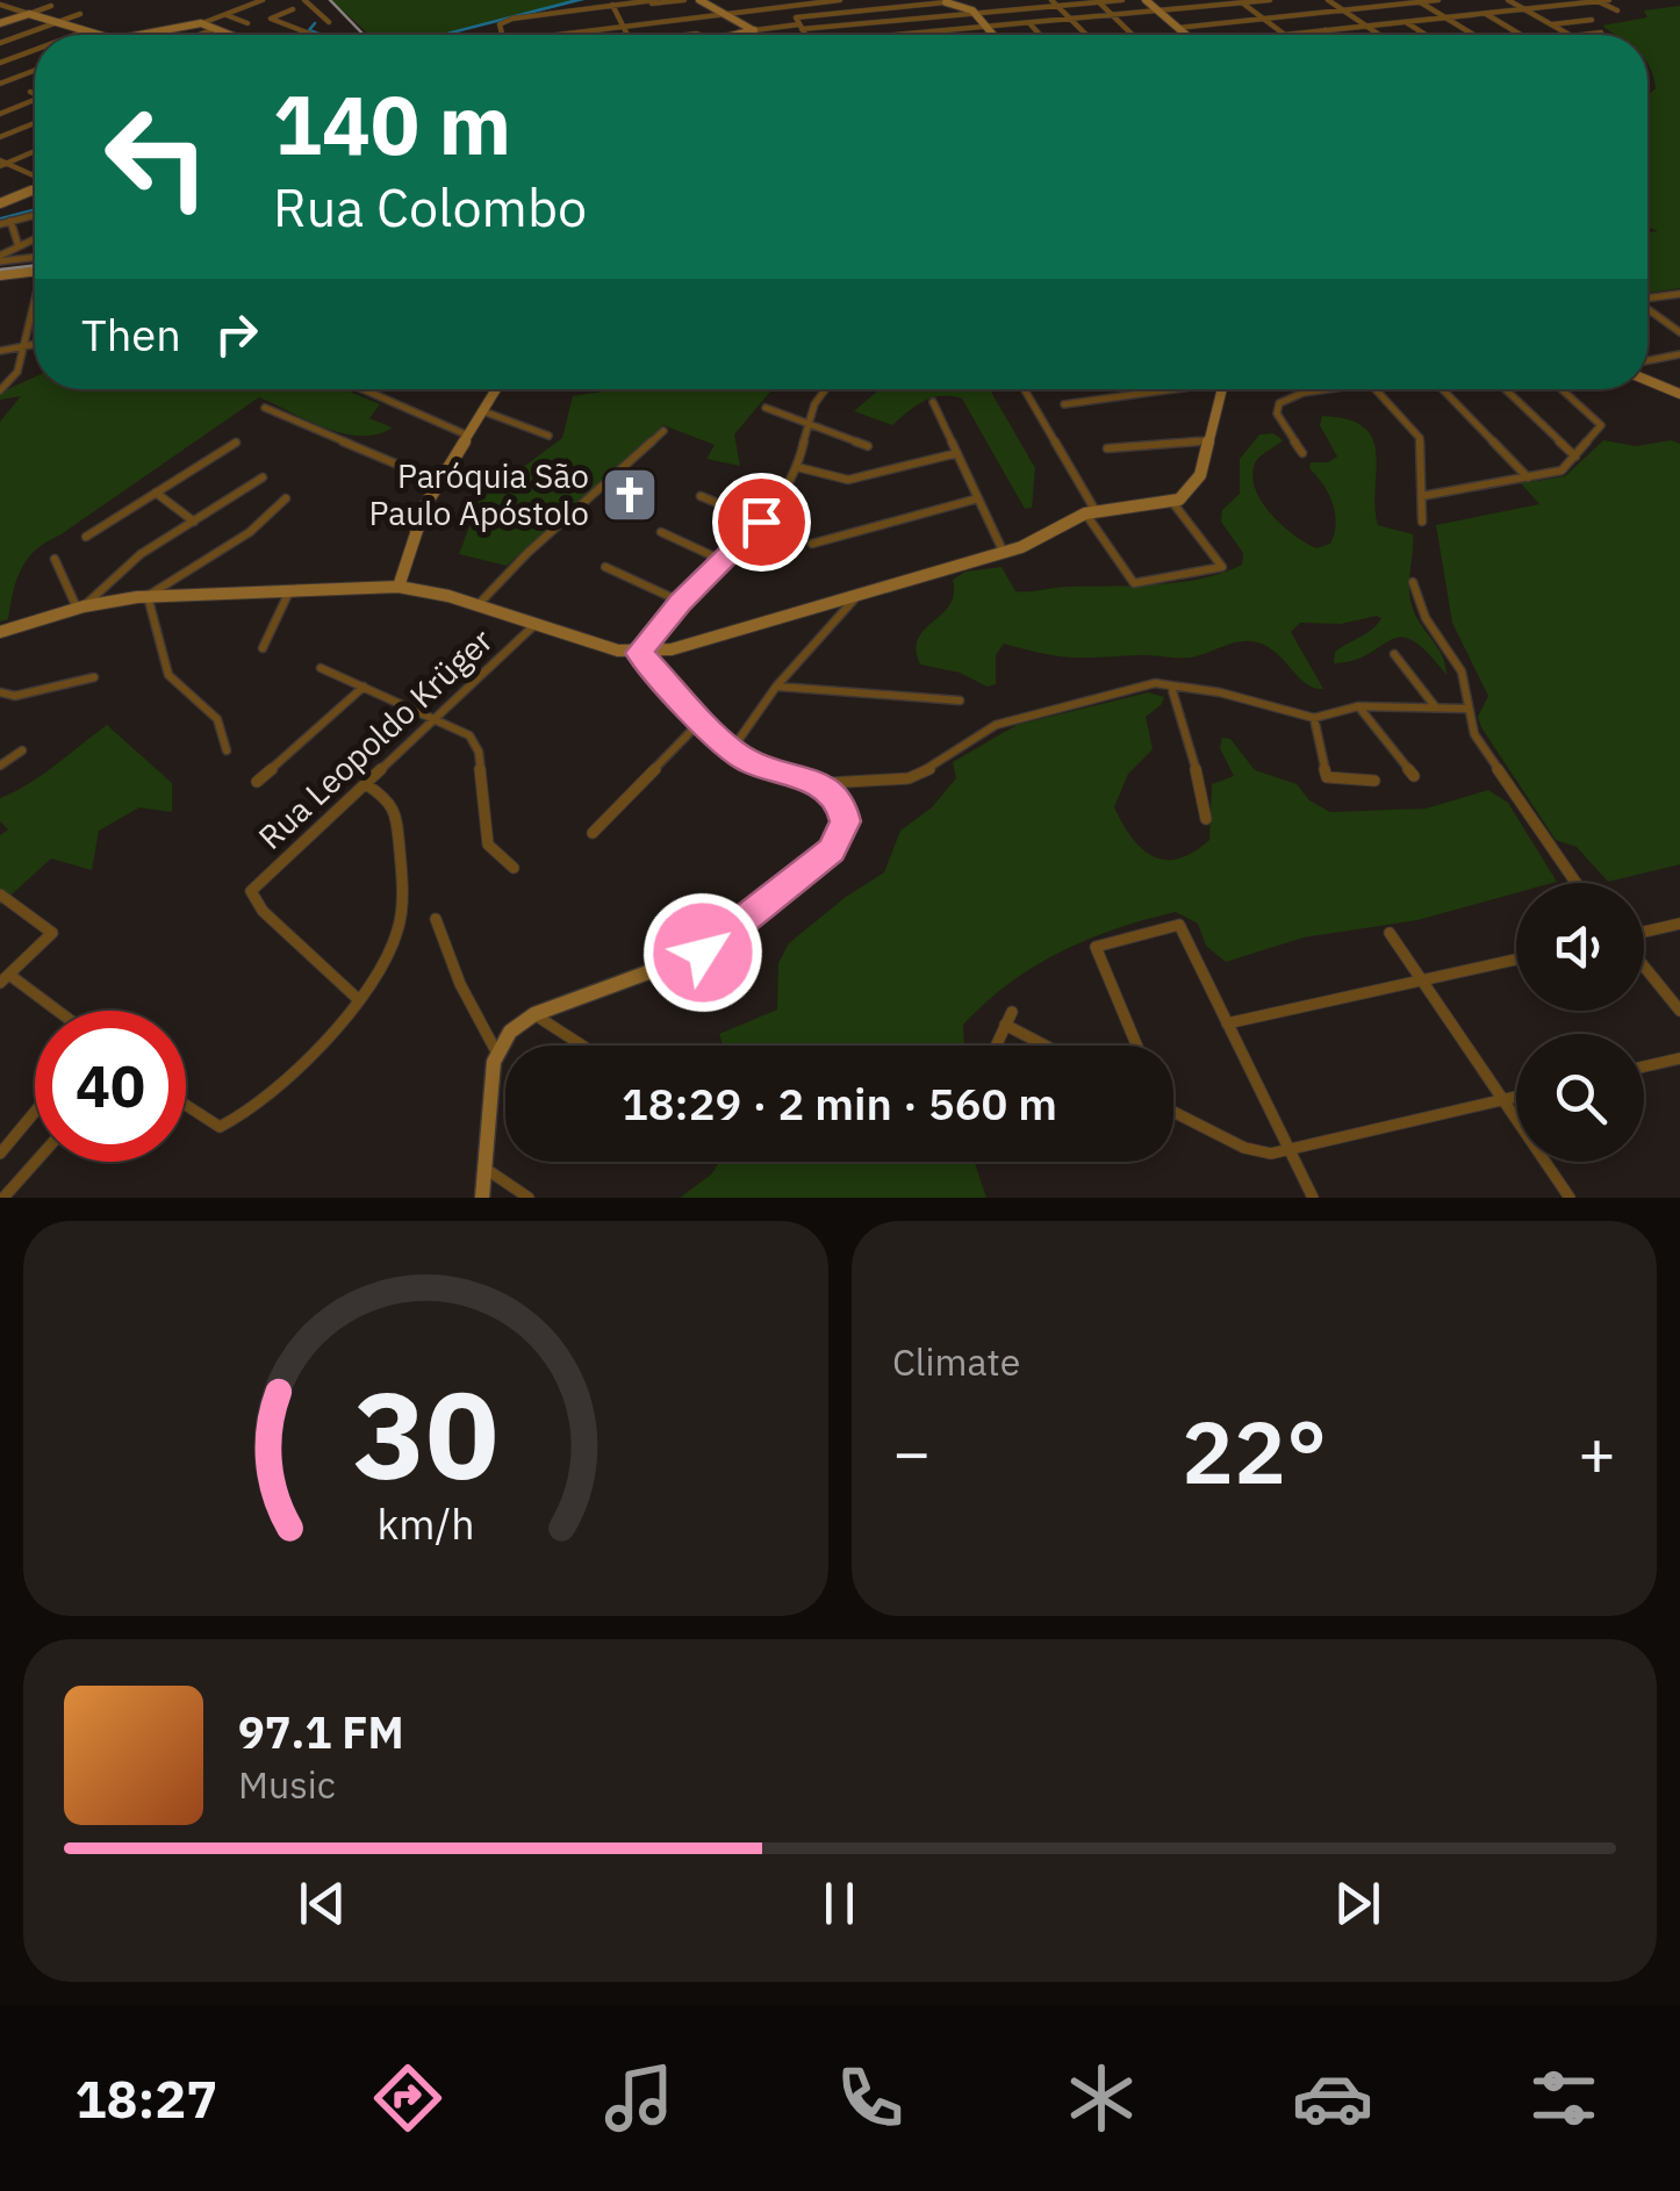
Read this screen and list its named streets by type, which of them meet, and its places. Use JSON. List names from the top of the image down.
{
  "streets": {
    "street": ["Rua Leopoldo Krüger"]
  },
  "places": {
    "church": ["Paróquia São Paulo Apóstolo"]
  },
  "page": {
    "turn": ["140 m", "Rua Colombo"],
    "then": "Then",
    "limit": "40",
    "trip": "18:29 · 2 min · 560 m",
    "tile": "Climate",
    "heat": ["−", "22°", "+"],
    "song": ["97.1 FM", "Music"],
    "tabs": "18:27",
    "gauge": ["30", "km/h"]
  }
}
